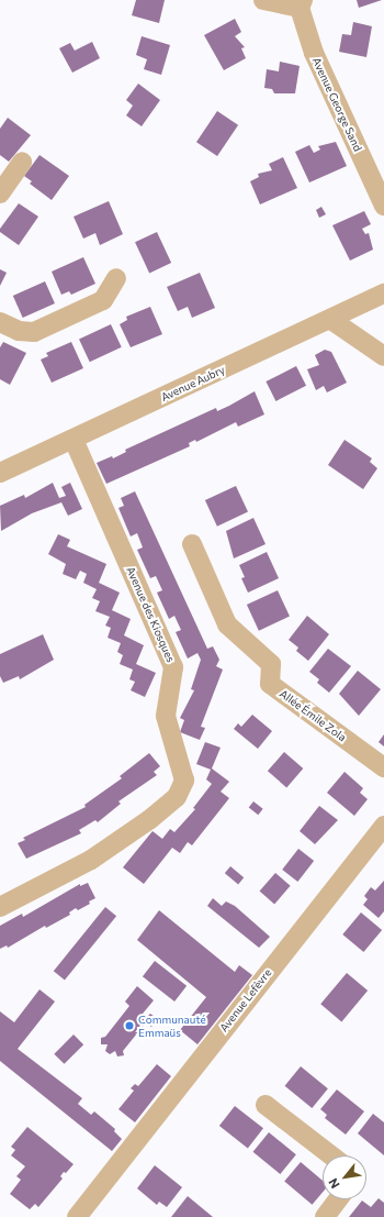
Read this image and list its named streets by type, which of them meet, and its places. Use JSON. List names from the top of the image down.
{
  "streets": {
    "street": [
      "Avenue George Sand",
      "Avenue Aubry",
      "Avenue des Kiosques",
      "Allée Émile Zola",
      "Avenue Lefèvre"
    ]
  },
  "crossings": [
    ["Avenue Aubry", "Avenue des Kiosques"]
  ],
  "places": ["Communauté Emmaüs"],
  "north": "bottom left"
}
